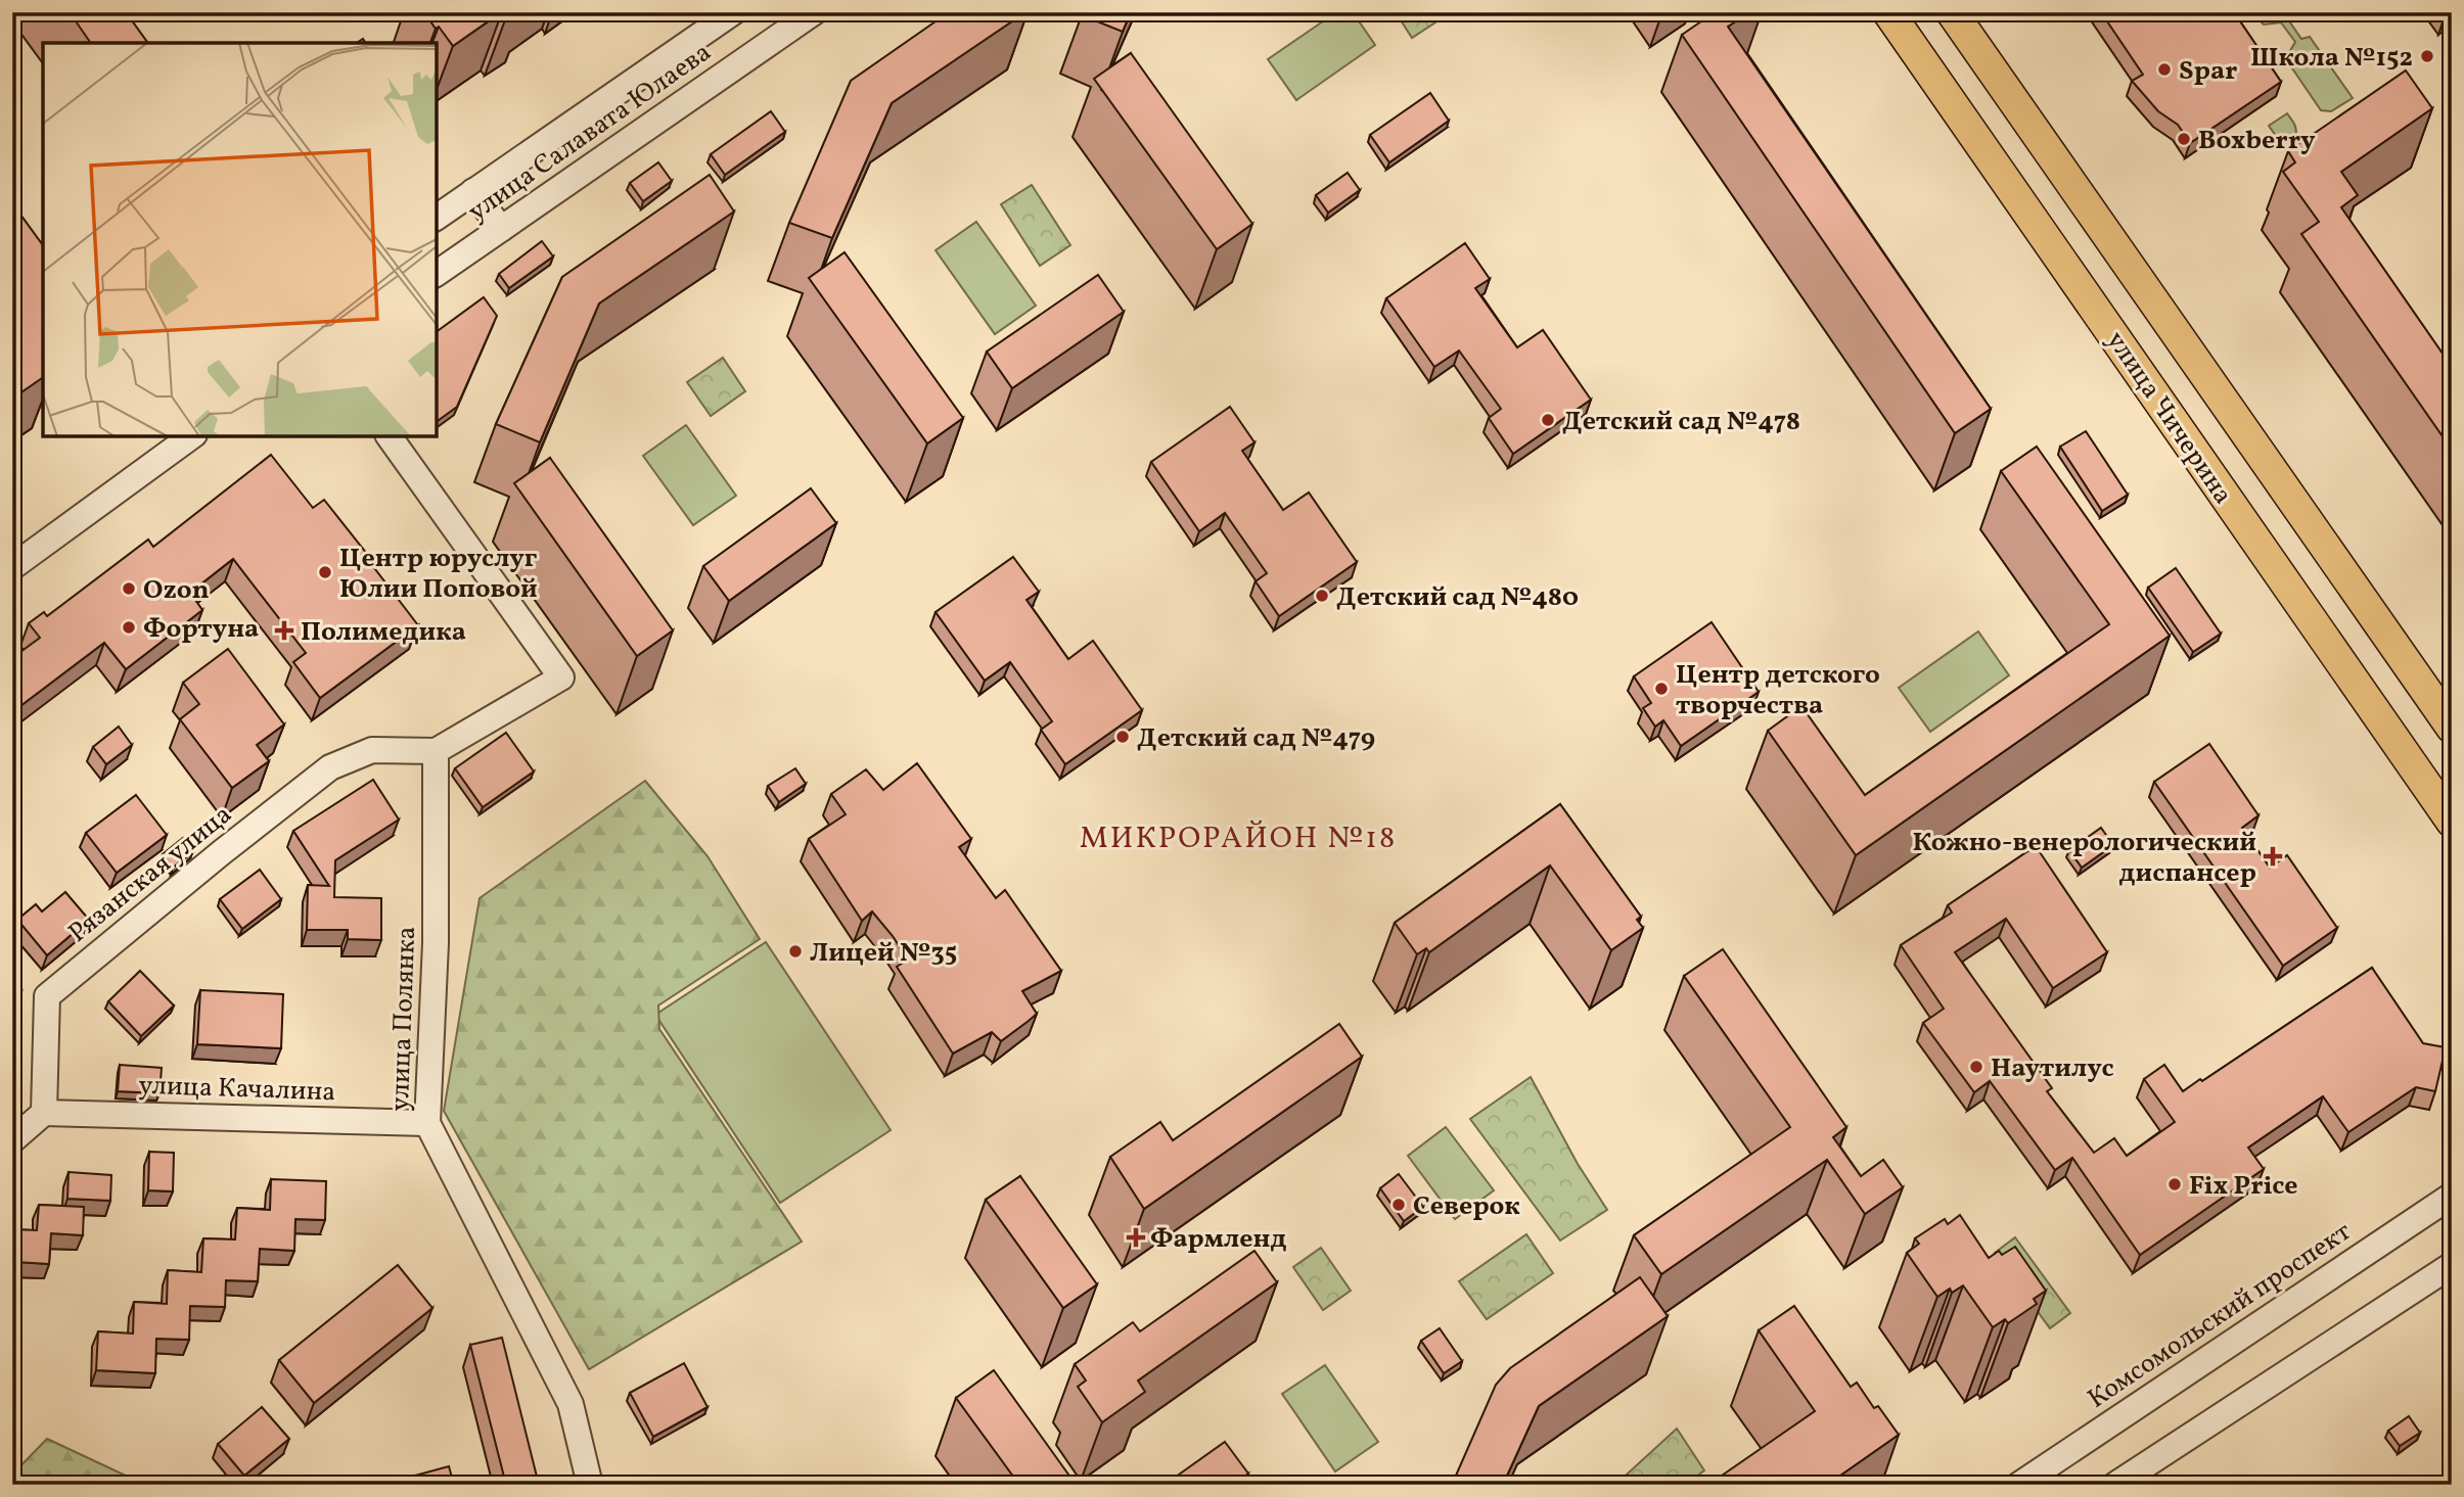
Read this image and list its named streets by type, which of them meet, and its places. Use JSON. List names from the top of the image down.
{
  "streets": {
    "main road": ["улица Чичерина"],
    "street": [
      "улица Салавата Юлаева",
      "Рязанская улица",
      "улица Полянка",
      "улица Качалина",
      "Комсомольский проспект"
    ]
  },
  "crossings": [
    ["Рязанская улица", "улица Полянка"],
    ["Рязанская улица", "улица Качалина"],
    ["улица Полянка", "улица Качалина"]
  ],
  "districts": ["МИКРОРАЙОН №18"],
  "places": {
    "other": [
      "Школа №152",
      "Spar",
      "Boxberry",
      "Детский сад №478",
      "Центр юруслуг Юлии Поповой",
      "Ozon",
      "Детский сад №480",
      "Фортуна",
      "Центр детского творчества",
      "Детский сад №479",
      "Лицей №35",
      "Наутилус",
      "Fix Price",
      "Северок"
    ],
    "health": ["Полимедика", "Кожно-венерологический диспансер", "Фармленд"]
  }
}
